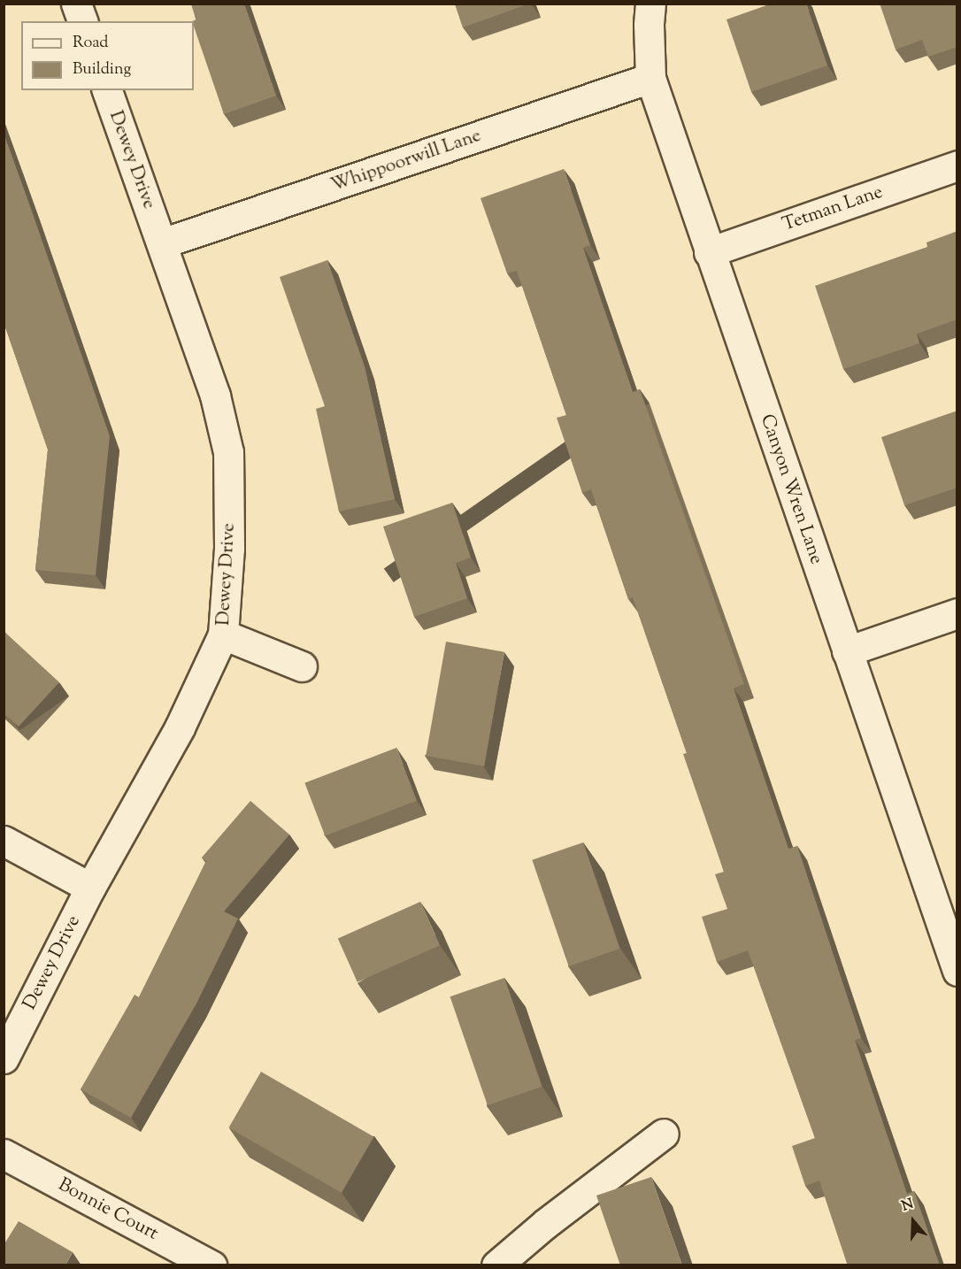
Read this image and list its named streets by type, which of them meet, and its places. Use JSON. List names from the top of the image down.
{
  "streets": {
    "street": [
      "Dewey Drive",
      "Whippoorwill Lane",
      "Tetman Lane",
      "Canyon Wren Lane",
      "Bonnie Court"
    ]
  },
  "crossings": [
    ["Dewey Drive", "Whippoorwill Lane"],
    ["Whippoorwill Lane", "Canyon Wren Lane"],
    ["Tetman Lane", "Canyon Wren Lane"]
  ],
  "legend": ["Road", "Building"],
  "north": "top"
}
